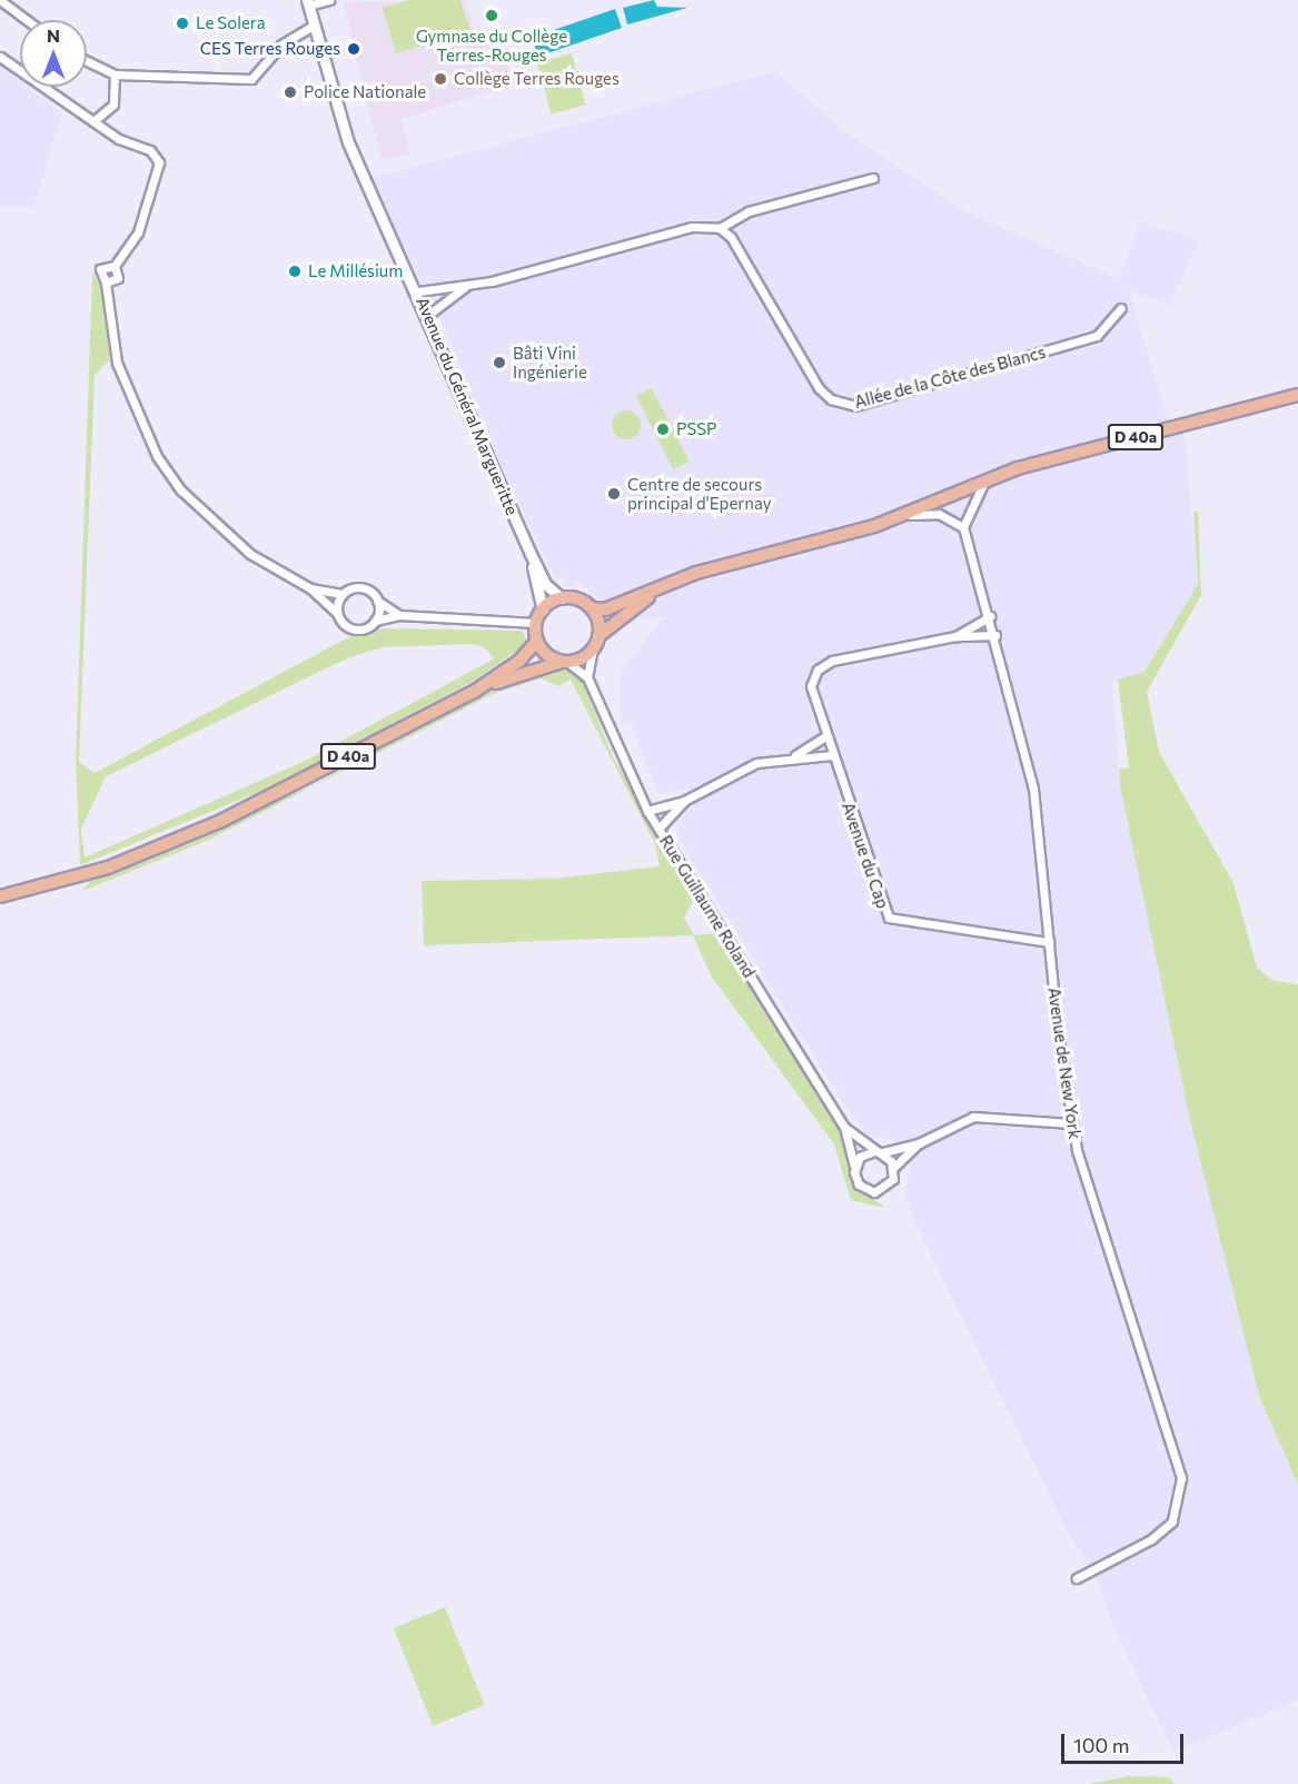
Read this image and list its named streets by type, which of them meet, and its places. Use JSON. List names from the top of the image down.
{
  "streets": {
    "main road": ["D 40a"],
    "street": [
      "Allée de la Côte des Blancs",
      "Avenue du Général Margueritte",
      "Avenue du Cap",
      "Rue Guillaume Roland",
      "Avenue de New York"
    ]
  },
  "crossings": [
    ["Avenue du Général Margueritte", "D 40a"],
    ["Avenue du Cap", "Avenue de New York"]
  ],
  "places": [
    "Gymnase du Collège Terres-Rouges",
    "Le Solera",
    "CES Terres Rouges",
    "Collège Terres Rouges",
    "Police Nationale",
    "Le Millésium",
    "Bâti Vini Ingénierie",
    "PSSP",
    "Centre de secours principal d'Epernay"
  ],
  "scale_bar": "100 m",
  "north": "top"
}
